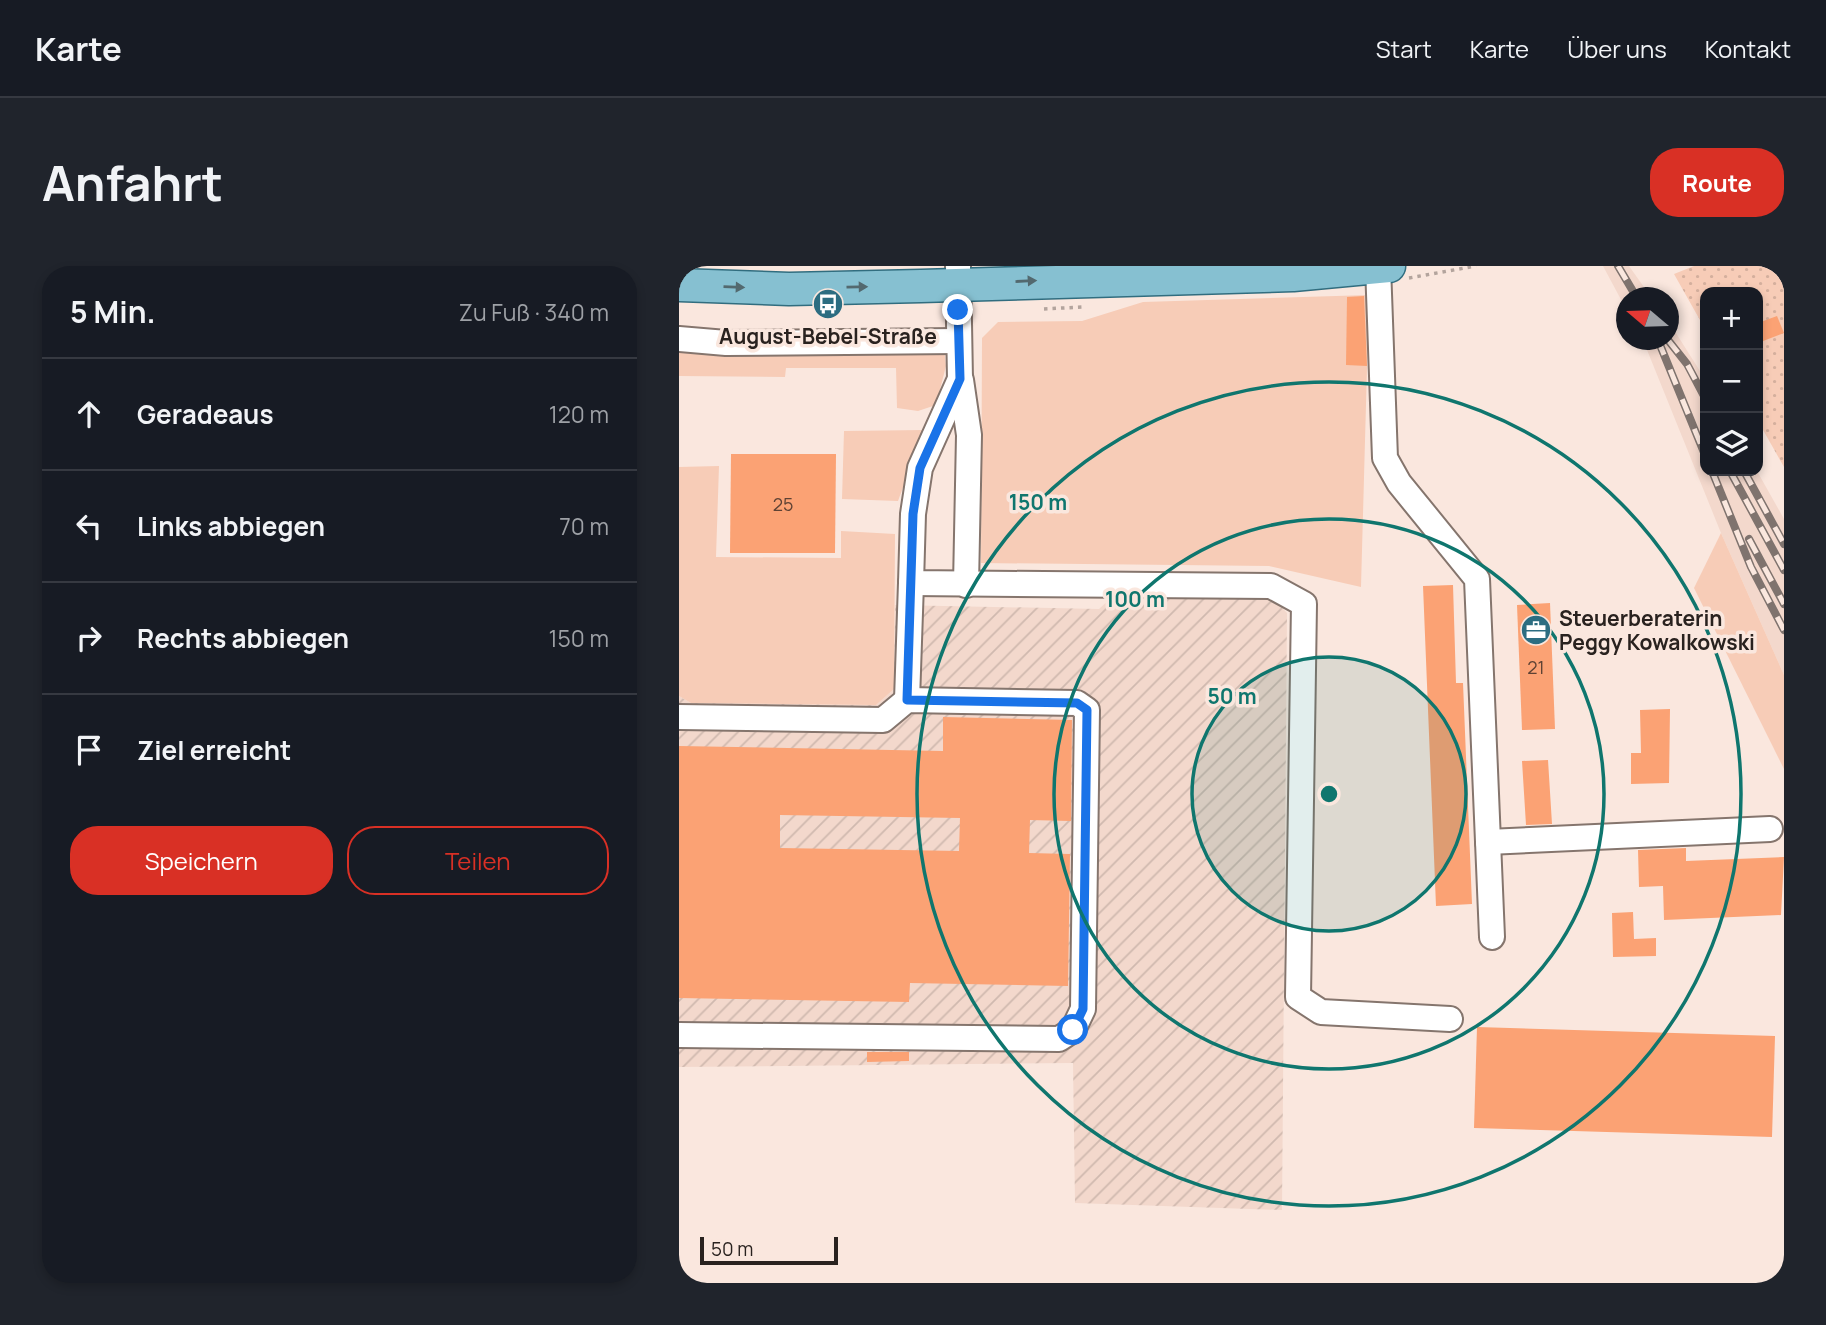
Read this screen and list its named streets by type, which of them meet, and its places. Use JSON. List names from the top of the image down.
{
  "places": {
    "bus stop": ["August-Bebel-Straße"],
    "office": ["Steuerberaterin Peggy Kowalkowski"]
  },
  "house_numbers": ["25", "21"],
  "scale_bar": "50 m",
  "north": "left",
  "page": {
    "header": "Karte",
    "nav": [
      "Start",
      "Karte",
      "Über uns",
      "Kontakt"
    ],
    "buttons": [
      "Route",
      ["Speichern", "Teilen"]
    ],
    "title": "Anfahrt",
    "heading": ["5 Min.", "Zu Fuß · 340 m"],
    "map_buttons": ["+", "−"],
    "list": [
      ["Geradeaus", "120 m"],
      ["Links abbiegen", "70 m"],
      ["Rechts abbiegen", "150 m"],
      "Ziel erreicht"
    ],
    "scale": "50 m"
  },
  "rings": ["150 m", "100 m", "50 m"]
}
